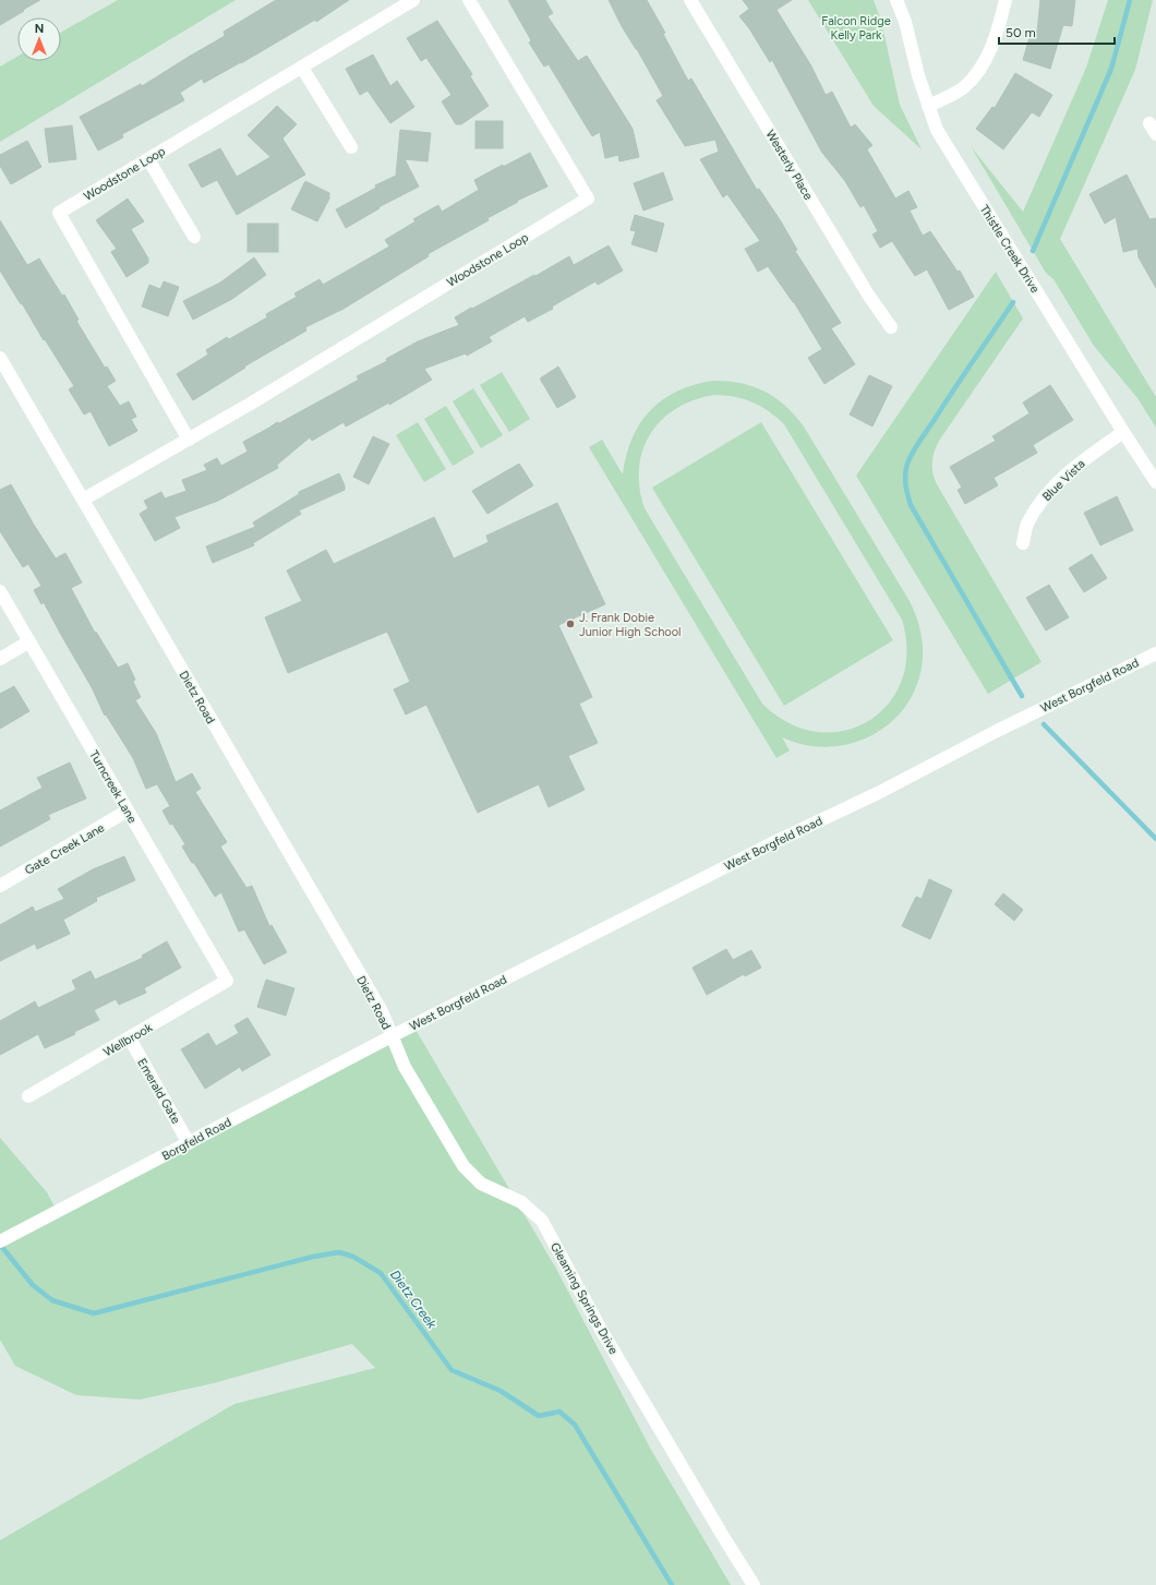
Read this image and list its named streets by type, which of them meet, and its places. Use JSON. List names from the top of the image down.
{
  "streets": {
    "street": [
      "Westerly Place",
      "Woodstone Loop",
      "Thistle Creek Drive",
      "Blue Vista",
      "West Borgfeld Road",
      "Dietz Road",
      "Turncreek Lane",
      "Gate Creek Lane",
      "Wellbrook",
      "Emerald Gate",
      "Borgfeld Road",
      "Gleaming Springs Drive"
    ]
  },
  "crossings": [
    ["Woodstone Loop", "Dietz Road"],
    ["Thistle Creek Drive", "Blue Vista"],
    ["West Borgfeld Road", "Dietz Road"],
    ["West Borgfeld Road", "Borgfeld Road"],
    ["West Borgfeld Road", "Gleaming Springs Drive"],
    ["Dietz Road", "Borgfeld Road"],
    ["Dietz Road", "Gleaming Springs Drive"],
    ["Turncreek Lane", "Gate Creek Lane"],
    ["Turncreek Lane", "Wellbrook"],
    ["Wellbrook", "Emerald Gate"],
    ["Emerald Gate", "Borgfeld Road"],
    ["Borgfeld Road", "Gleaming Springs Drive"]
  ],
  "water": ["Dietz Creek"],
  "parks": ["Falcon Ridge Kelly Park"],
  "places": ["J. Frank Dobie Junior High School"],
  "scale_bar": "50 m",
  "north": "top"
}
